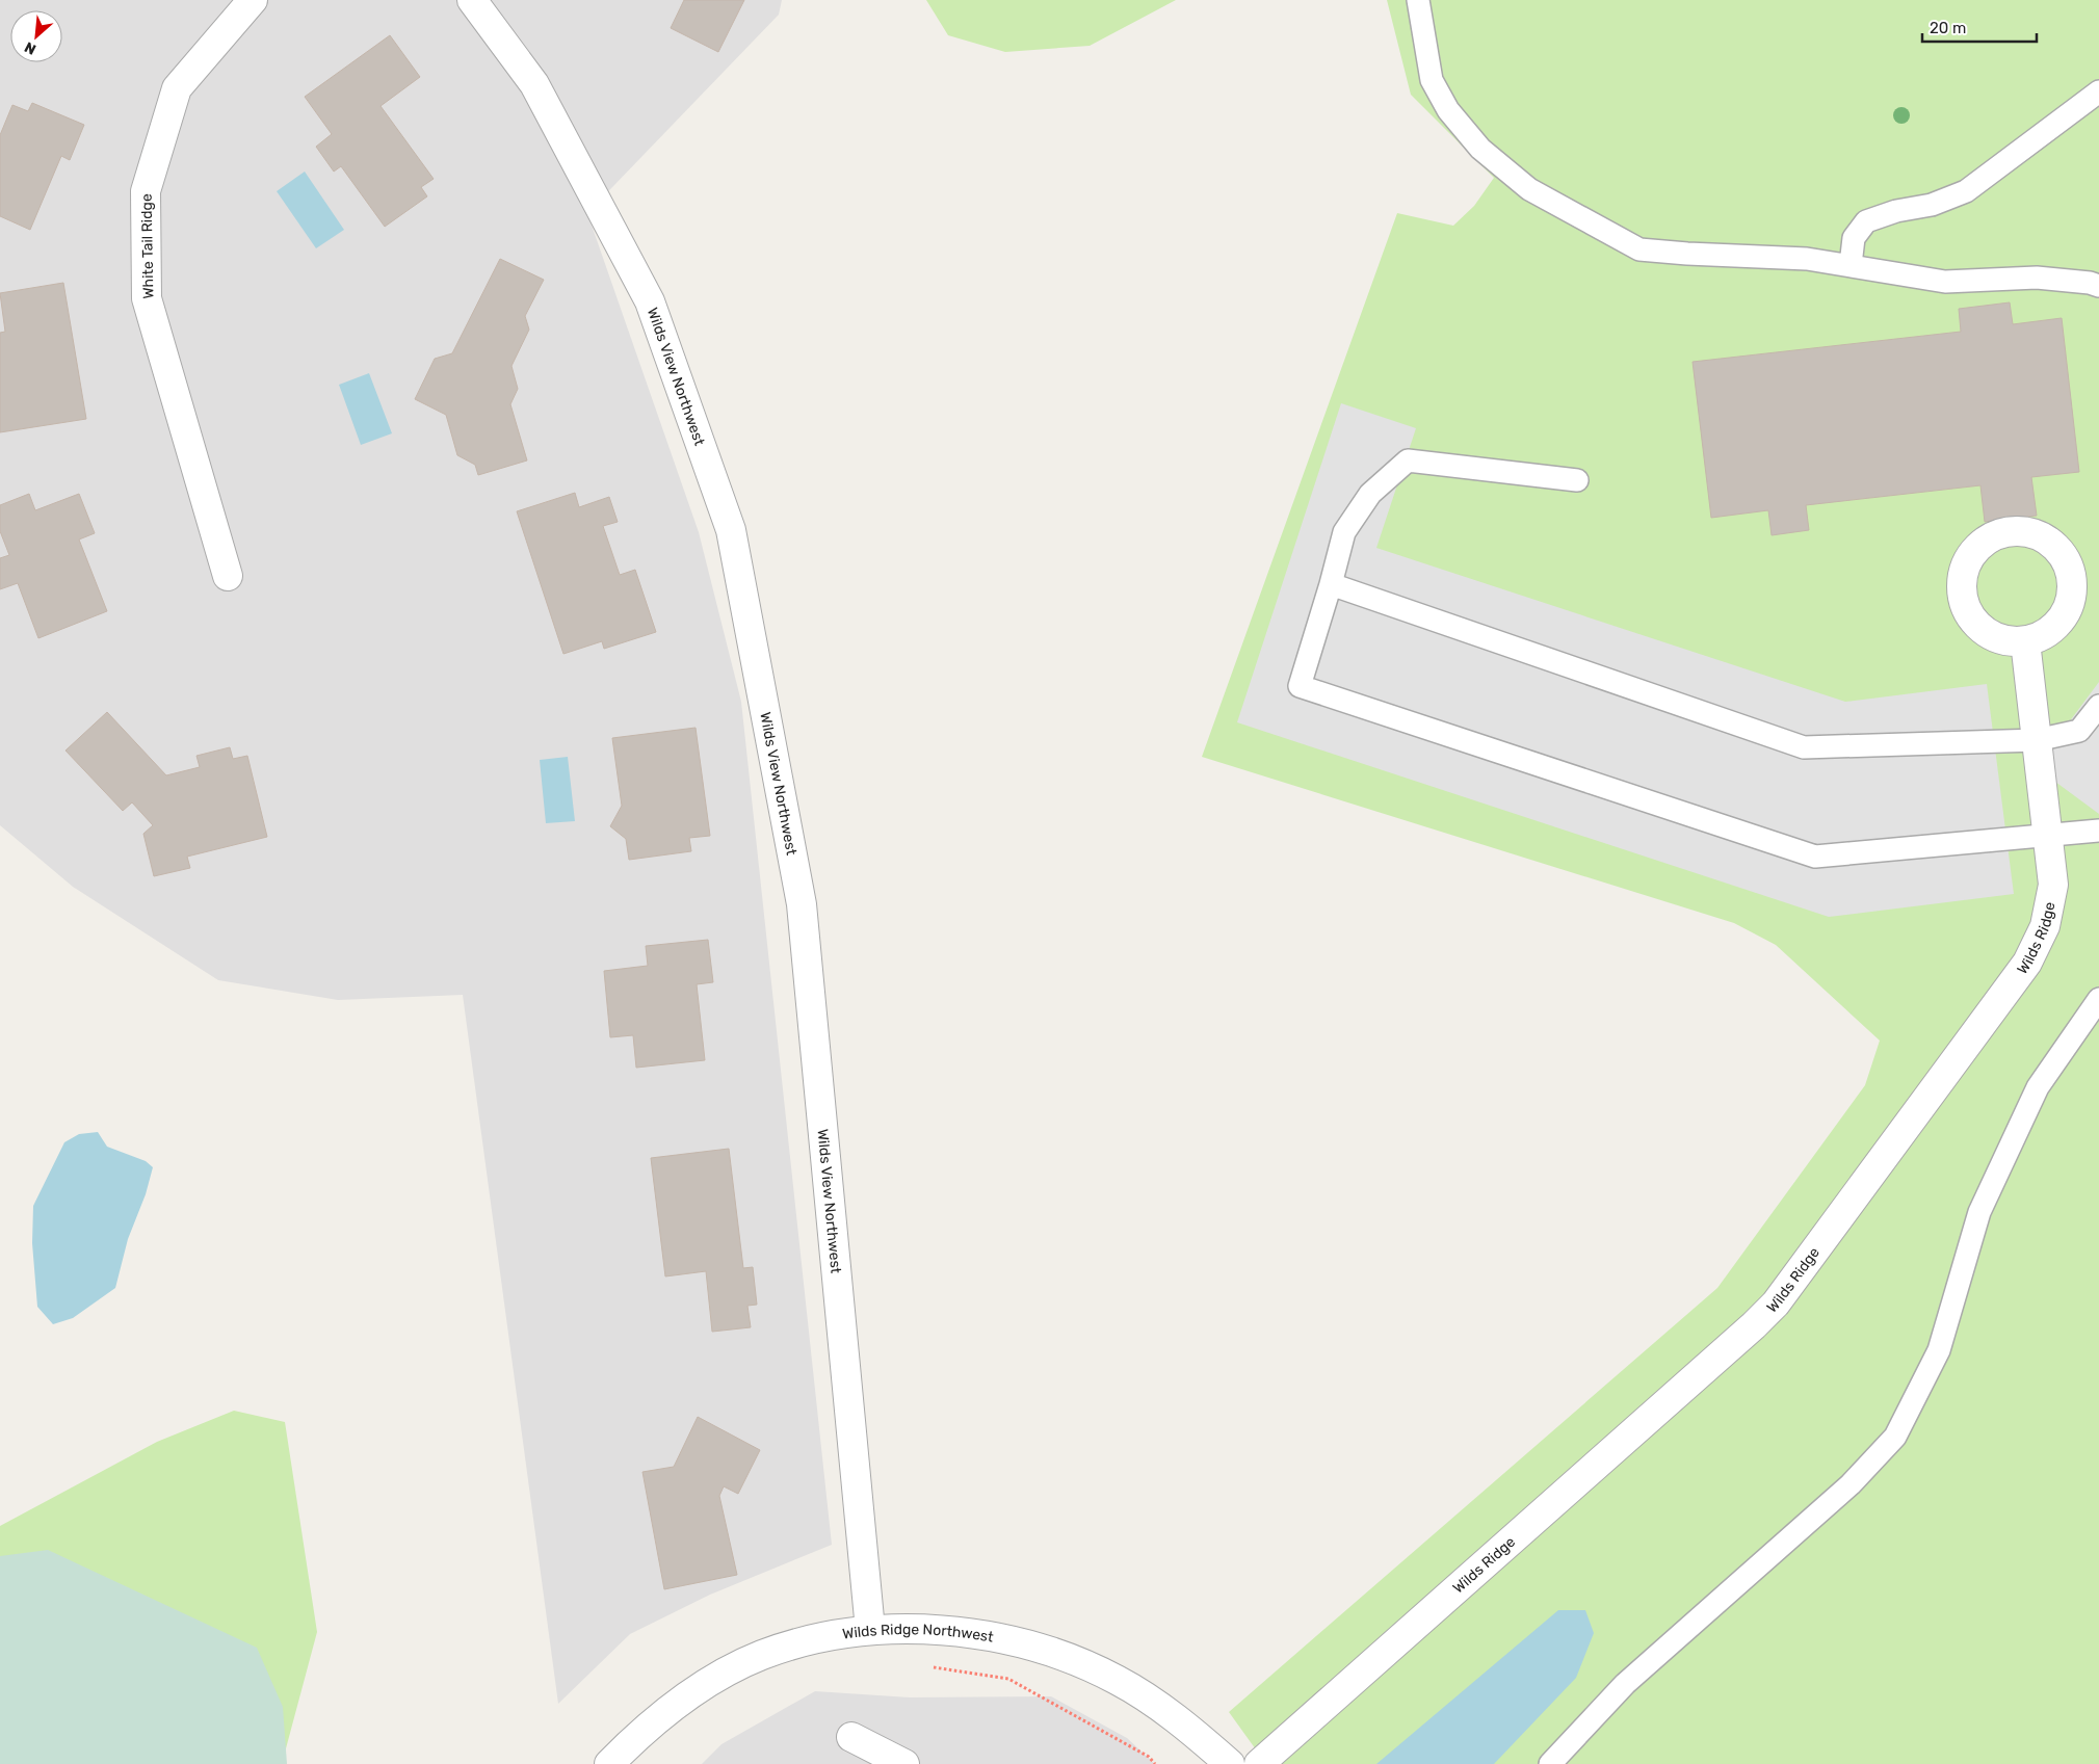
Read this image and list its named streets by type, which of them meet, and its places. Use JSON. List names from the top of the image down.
{
  "streets": {
    "street": [
      "White Tail Ridge",
      "Wilds View Northwest",
      "Wilds Ridge",
      "Wilds Ridge Northwest"
    ]
  },
  "crossings": [
    ["Wilds View Northwest", "Wilds Ridge Northwest"]
  ],
  "scale_bar": "20 m",
  "north": "bottom left"
}
